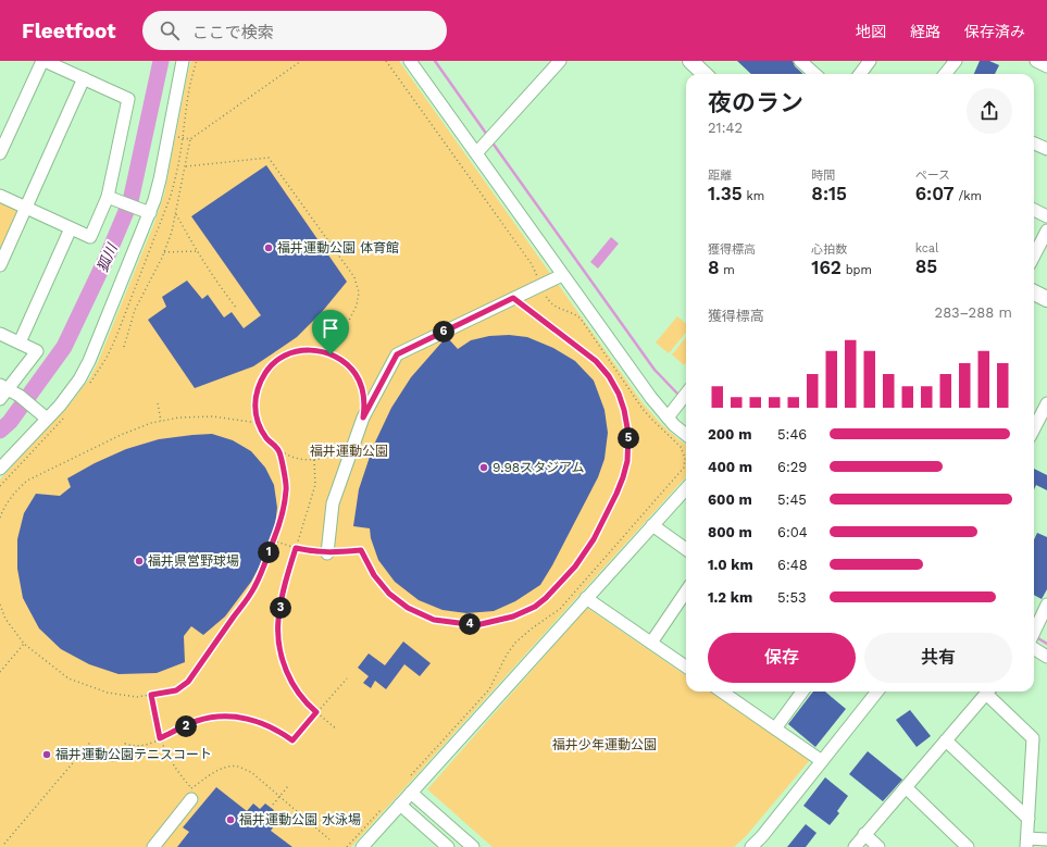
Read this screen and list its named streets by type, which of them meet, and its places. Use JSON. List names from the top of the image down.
{
  "water": ["狐川"],
  "parks": ["福井運動公園", "福井少年運動公園"],
  "places": [
    "福井運動公園 体育館",
    "9.98スタジアム",
    "福井県営野球場",
    "福井運動公園テニスコート",
    "福井運動公園 水泳場"
  ],
  "page": {
    "header": "Fleetfoot",
    "search": "ここで検索",
    "nav": ["地図", "経路", "保存済み"],
    "heading": ["夜のラン", "21:42"],
    "stats": [
      ["距離", "1.35 km"],
      ["時間", "8:15"],
      ["ペース", "6:07 /km"],
      ["獲得標高", "8 m"],
      ["心拍数", "162 bpm"],
      ["kcal", "85"]
    ],
    "chart": ["獲得標高", "283–288 m"],
    "pins": [
      "6",
      "5",
      "1",
      "3",
      "4",
      "2"
    ],
    "list": [
      {
        "name": "200 m",
        "note": "5:46"
      },
      {
        "name": "400 m",
        "note": "6:29"
      },
      {
        "name": "600 m",
        "note": "5:45"
      },
      {
        "name": "800 m",
        "note": "6:04"
      },
      {
        "name": "1.0 km",
        "note": "6:48"
      },
      {
        "name": "1.2 km",
        "note": "5:53"
      }
    ],
    "buttons": ["保存", "共有"]
  }
}
